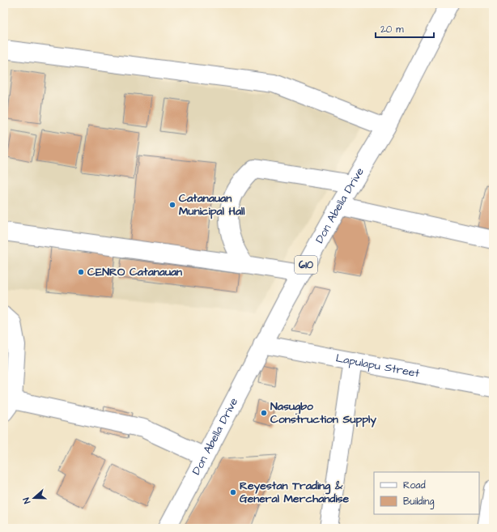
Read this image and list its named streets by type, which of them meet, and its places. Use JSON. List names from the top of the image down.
{
  "streets": {
    "street": ["Don Abella Drive", "610", "Lapulapu Street"]
  },
  "crossings": [
    ["Don Abella Drive", "Lapulapu Street"]
  ],
  "places": [
    "Catanauan Municipal Hall",
    "CENRO Catanauan",
    "Nasugbo Construction Supply",
    "Reyestan Trading & General Merchandise"
  ],
  "legend": ["Road", "Building"],
  "scale_bar": "20 m",
  "north": "left"
}
